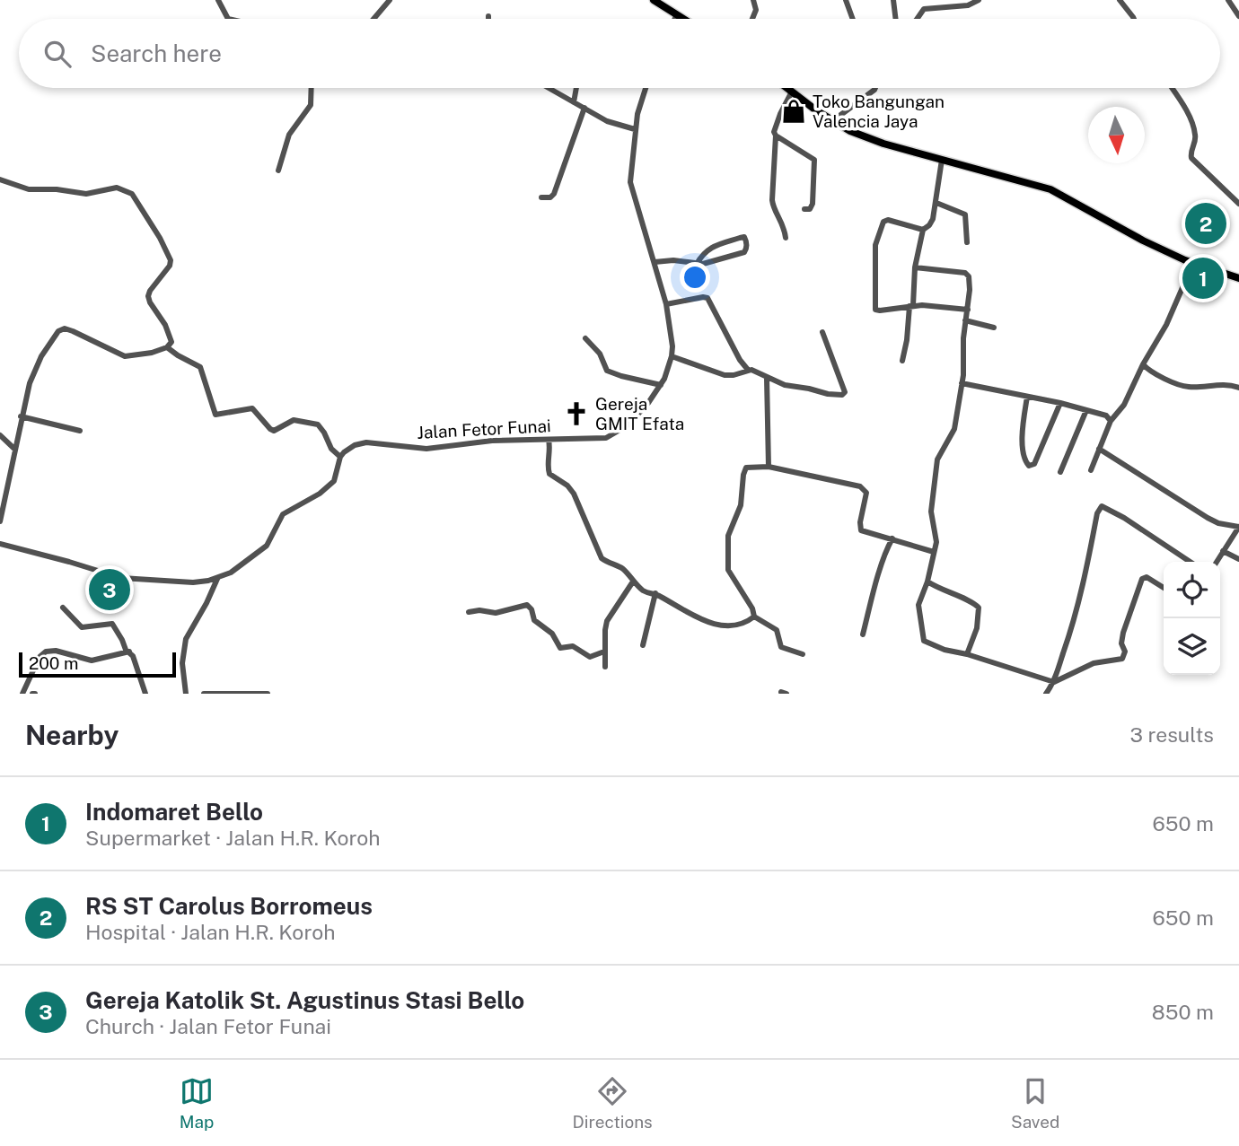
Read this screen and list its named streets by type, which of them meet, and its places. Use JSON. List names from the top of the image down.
{
  "streets": {
    "street": ["Jalan Fetor Funai"]
  },
  "places": {
    "shop": ["Toko Bangungan Valencia Jaya"],
    "church": ["Gereja GMIT Efata"]
  },
  "scale_bar": "200 m",
  "north": "bottom",
  "page": {
    "search": "Search here",
    "pins": ["2", "1", "3"],
    "scale": "200 m",
    "heading": ["Nearby", "3 results"],
    "list": [
      {
        "mark": "1",
        "name": "Indomaret Bello",
        "note": "Supermarket · Jalan H.R. Koroh",
        "value": "650 m"
      },
      {
        "mark": "2",
        "name": "RS ST Carolus Borromeus",
        "note": "Hospital · Jalan H.R. Koroh",
        "value": "650 m"
      },
      {
        "mark": "3",
        "name": "Gereja Katolik St. Agustinus Stasi Bello",
        "note": "Church · Jalan Fetor Funai",
        "value": "850 m"
      }
    ],
    "nav": ["Map", "Directions", "Saved"]
  }
}
